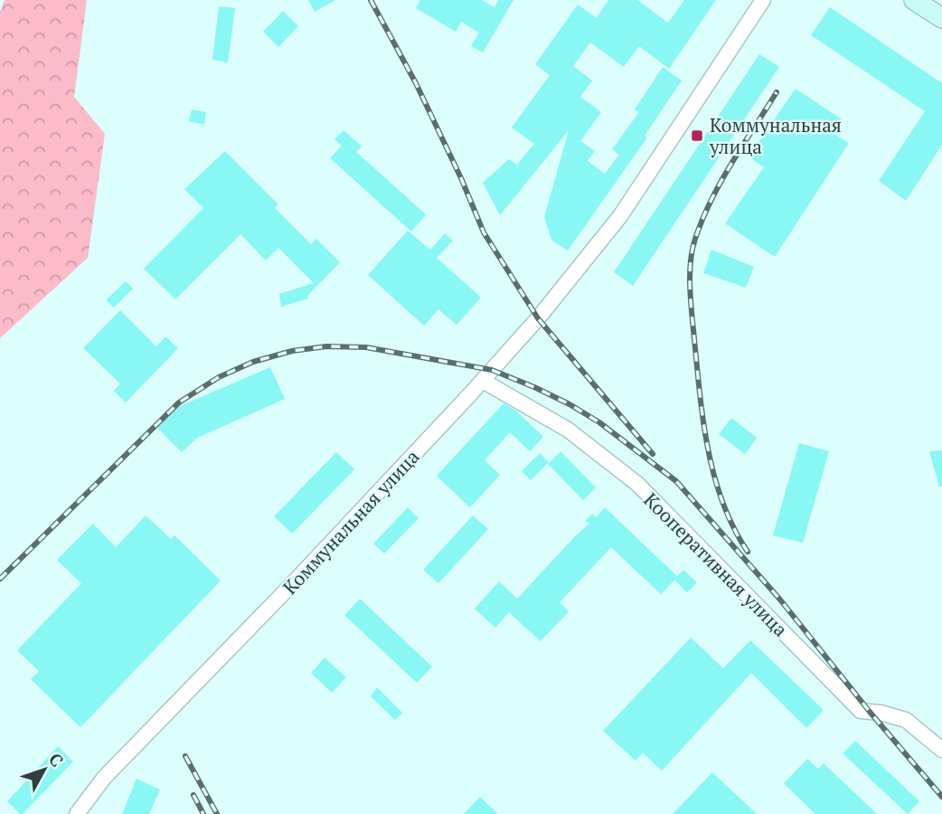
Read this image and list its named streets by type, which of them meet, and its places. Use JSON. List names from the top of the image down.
{
  "streets": {
    "street": ["Коммунальная улица", "Кооперативная улица"]
  },
  "crossings": [
    ["Коммунальная улица", "Кооперативная улица"]
  ],
  "places": {
    "transit": ["Коммунальная улица"]
  },
  "north": "top right"
}
